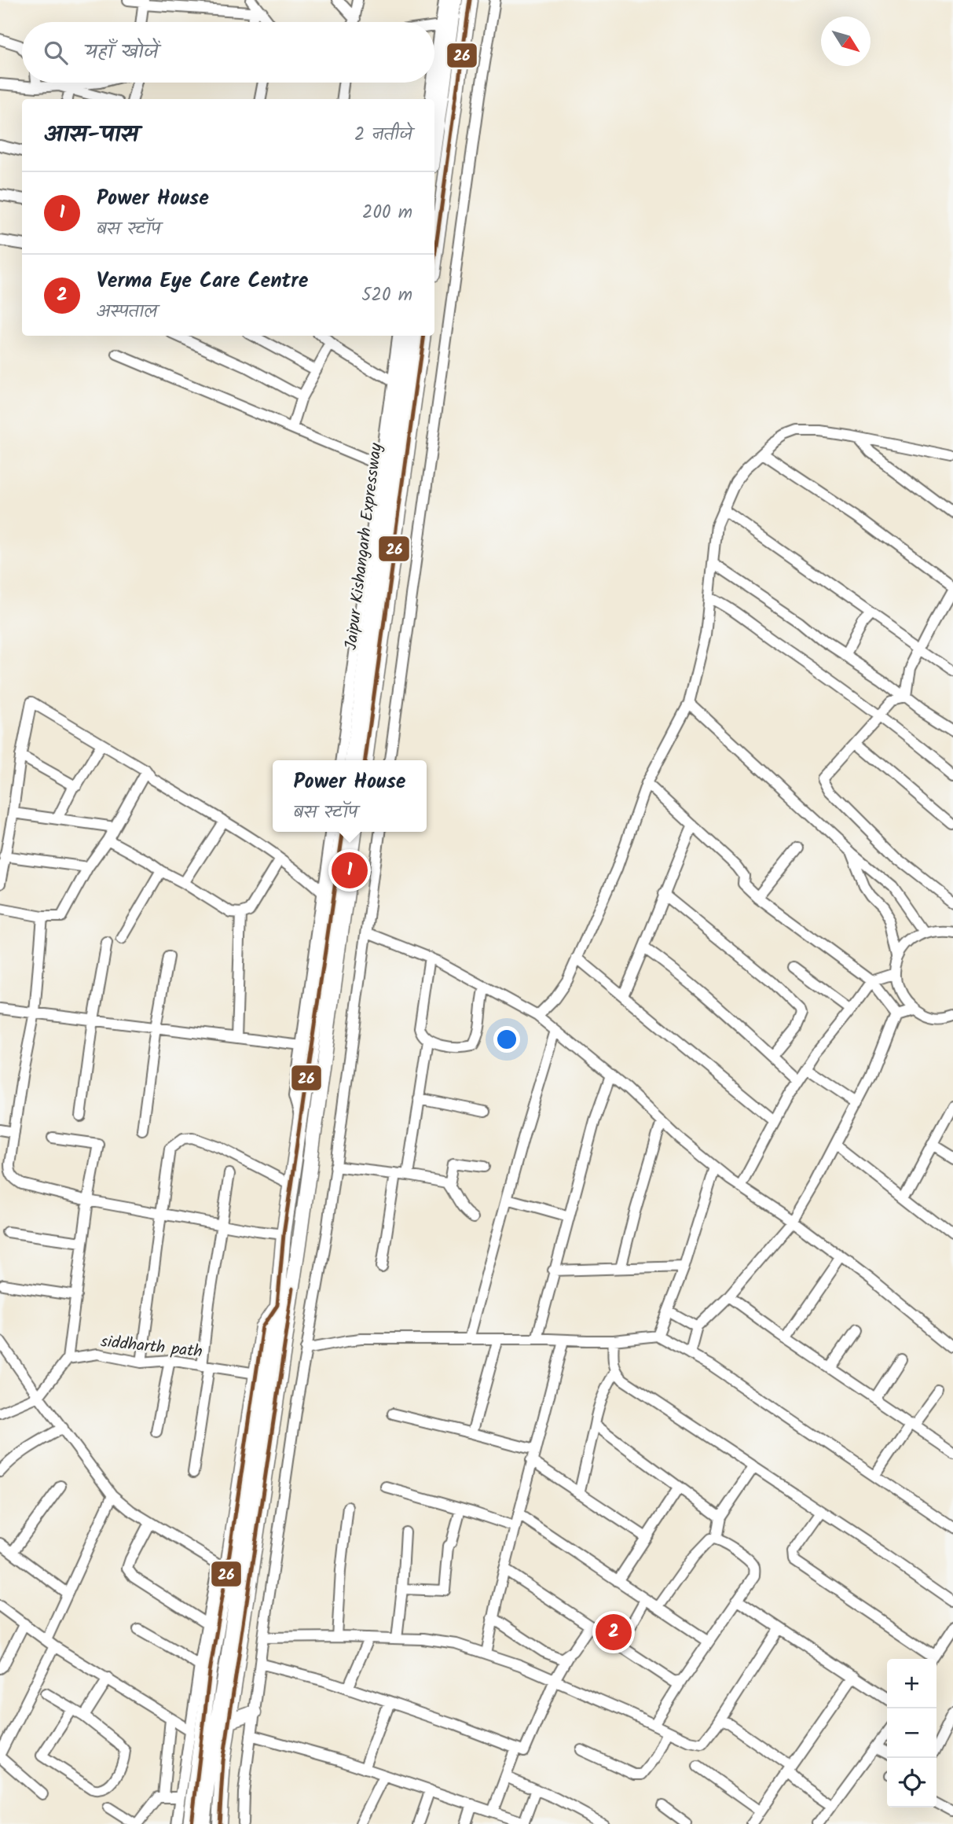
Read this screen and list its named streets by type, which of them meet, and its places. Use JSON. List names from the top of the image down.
{
  "streets": {
    "highway": ["Jaipur Kishangarh Expressway"],
    "street": ["siddharth path"]
  },
  "lines": ["transit line 26"],
  "north": "bottom right",
  "page": {
    "search": "यहाँ खोजें",
    "heading": ["आस-पास", "2 नतीजे"],
    "list": [
      {
        "mark": "1",
        "name": "Power House",
        "note": "बस स्टॉप",
        "value": "200 m"
      },
      {
        "mark": "2",
        "name": "Verma Eye Care Centre",
        "note": "अस्पताल",
        "value": "520 m"
      }
    ],
    "popup": ["Power House", "बस स्टॉप"],
    "pins": ["1", "2"],
    "map_buttons": ["+", "−"]
  }
}
